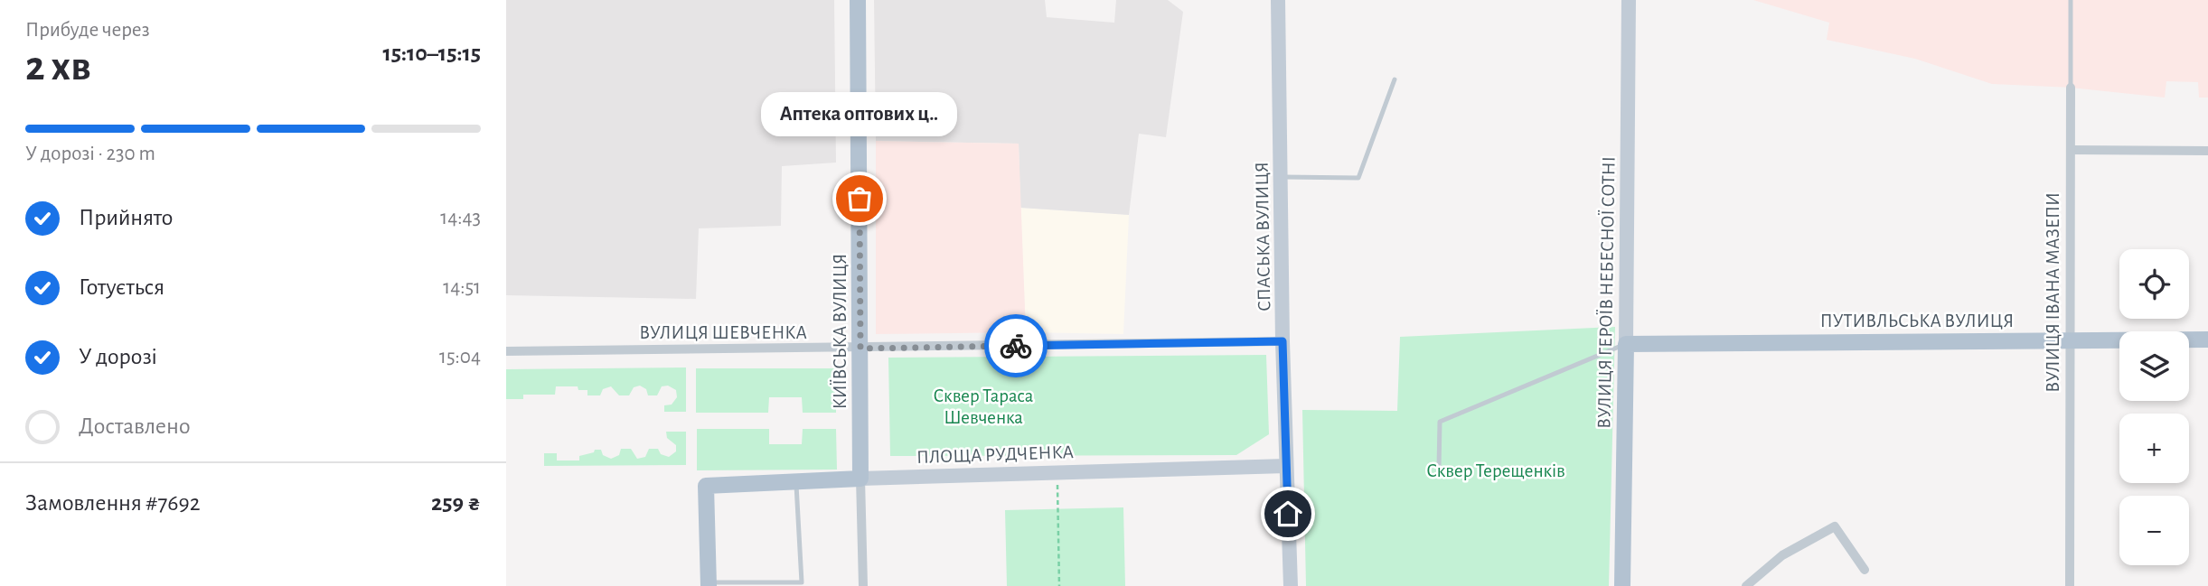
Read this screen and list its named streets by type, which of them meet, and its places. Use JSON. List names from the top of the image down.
{
  "streets": {
    "main road": [
      "ВУЛИЦЯ ГЕРОЇВ НЕБЕСНОЇ СОТНІ",
      "ПУТИВЛЬСЬКА ВУЛИЦЯ",
      "КИЇВСЬКА ВУЛИЦЯ",
      "ПЛОЩА РУДЧЕНКА"
    ],
    "street": ["СПАСЬКА ВУЛИЦЯ", "ВУЛИЦЯ ІВАНА МАЗЕПИ", "ВУЛИЦЯ ШЕВЧЕНКА"]
  },
  "crossings": [
    ["СПАСЬКА ВУЛИЦЯ", "ВУЛИЦЯ ШЕВЧЕНКА"],
    ["СПАСЬКА ВУЛИЦЯ", "ПЛОЩА РУДЧЕНКА"],
    ["ВУЛИЦЯ ГЕРОЇВ НЕБЕСНОЇ СОТНІ", "ПУТИВЛЬСЬКА ВУЛИЦЯ"],
    ["ВУЛИЦЯ ІВАНА МАЗЕПИ", "ПУТИВЛЬСЬКА ВУЛИЦЯ"],
    ["КИЇВСЬКА ВУЛИЦЯ", "ВУЛИЦЯ ШЕВЧЕНКА"],
    ["КИЇВСЬКА ВУЛИЦЯ", "ПЛОЩА РУДЧЕНКА"]
  ],
  "parks": ["Сквер Тараса Шевченка", "Сквер Терещенків"],
  "places": ["Аптека оптових ц‥"],
  "page": {
    "heading": ["2 хв", "Прибуде через", "15:10–15:15"],
    "panel": ["Замовлення #7692", "259 ₴"],
    "bubble": "Аптека оптових ц‥",
    "bar": "У дорозі · 230 m",
    "list": [
      ["Прийнято", "14:43"],
      ["Готується", "14:51"],
      ["У дорозі", "15:04"],
      "Доставлено"
    ],
    "map_buttons": ["+", "−"]
  }
}
